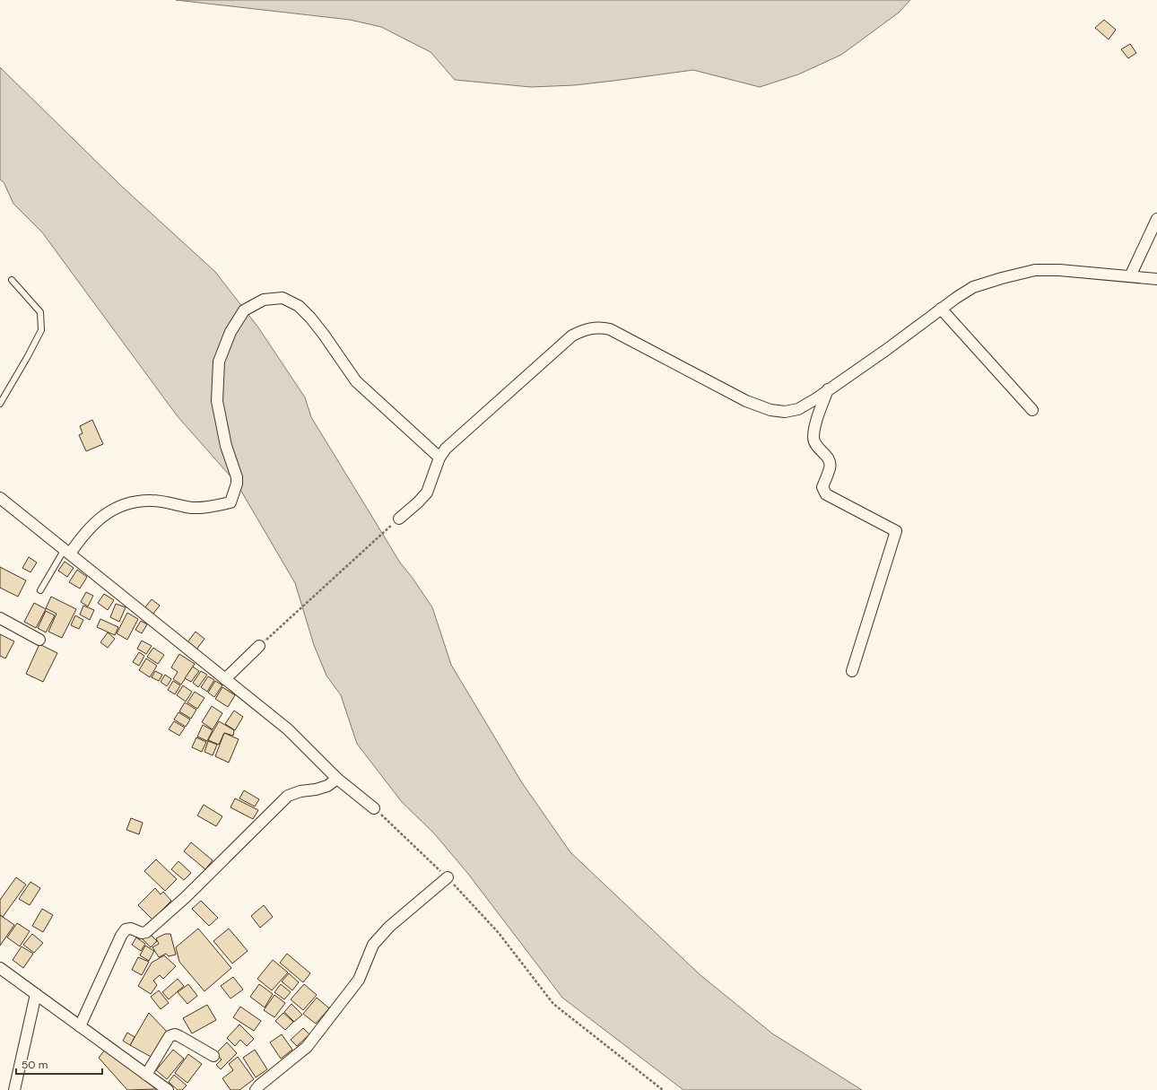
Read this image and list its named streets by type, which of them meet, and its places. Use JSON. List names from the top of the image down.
{
  "scale_bar": "50 m"
}
